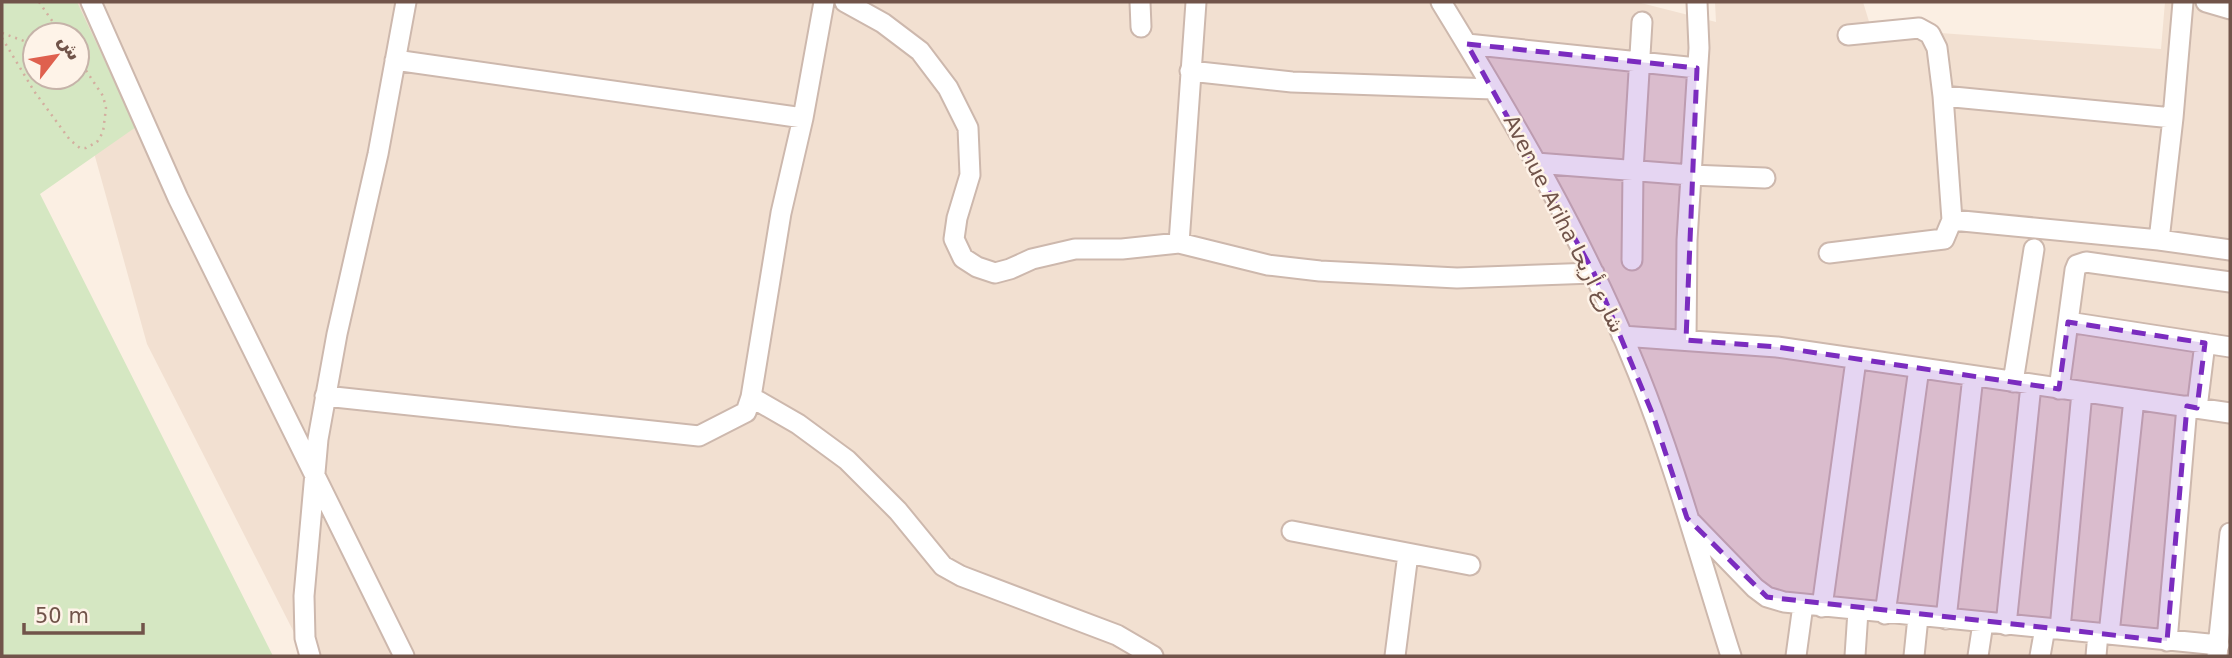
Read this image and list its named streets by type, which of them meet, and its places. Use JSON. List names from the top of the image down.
{
  "streets": {
    "street": ["Avenue Ariha شارع أريحا"]
  },
  "scale_bar": "50 m",
  "north": "top right"
}
